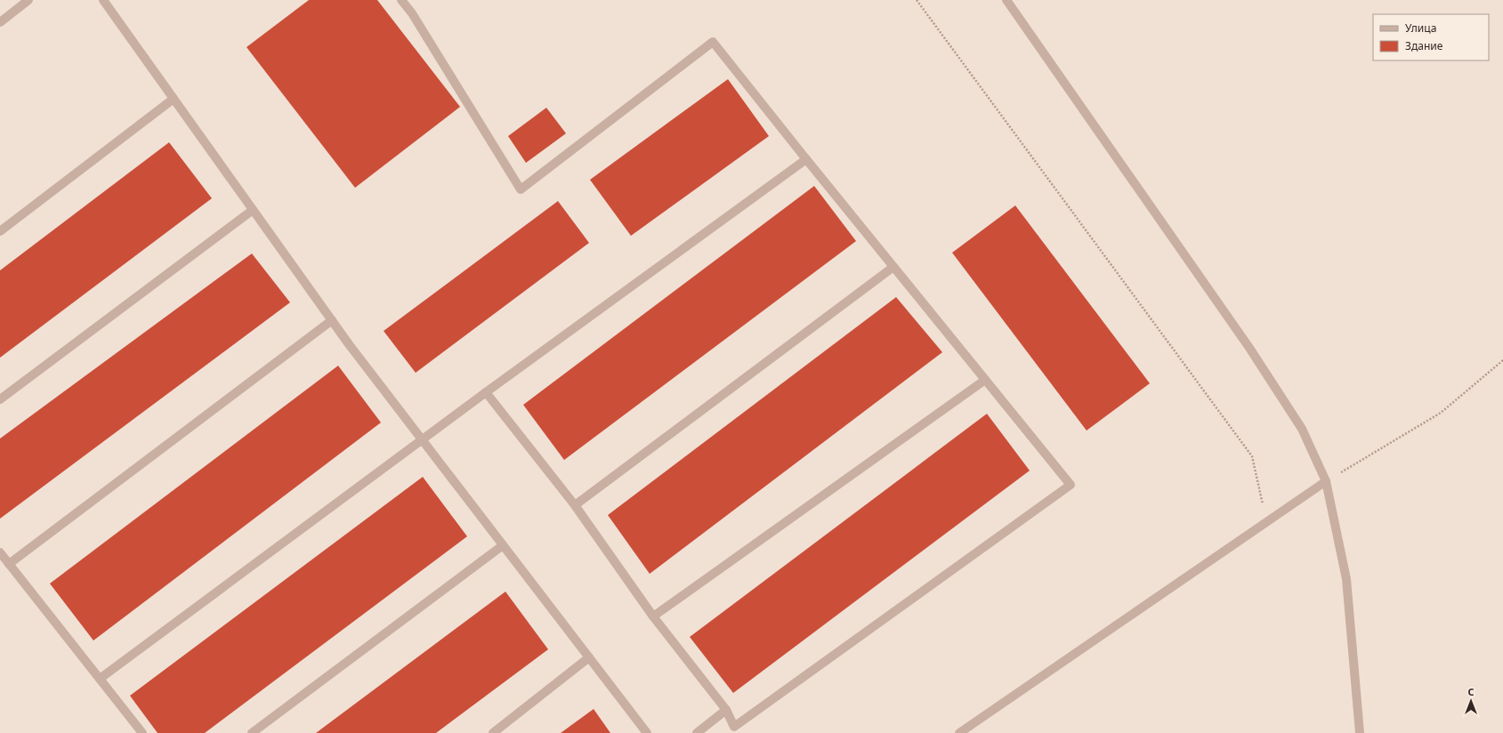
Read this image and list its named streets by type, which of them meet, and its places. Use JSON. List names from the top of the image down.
{
  "legend": ["Улица", "Здание"],
  "north": "top"
}
